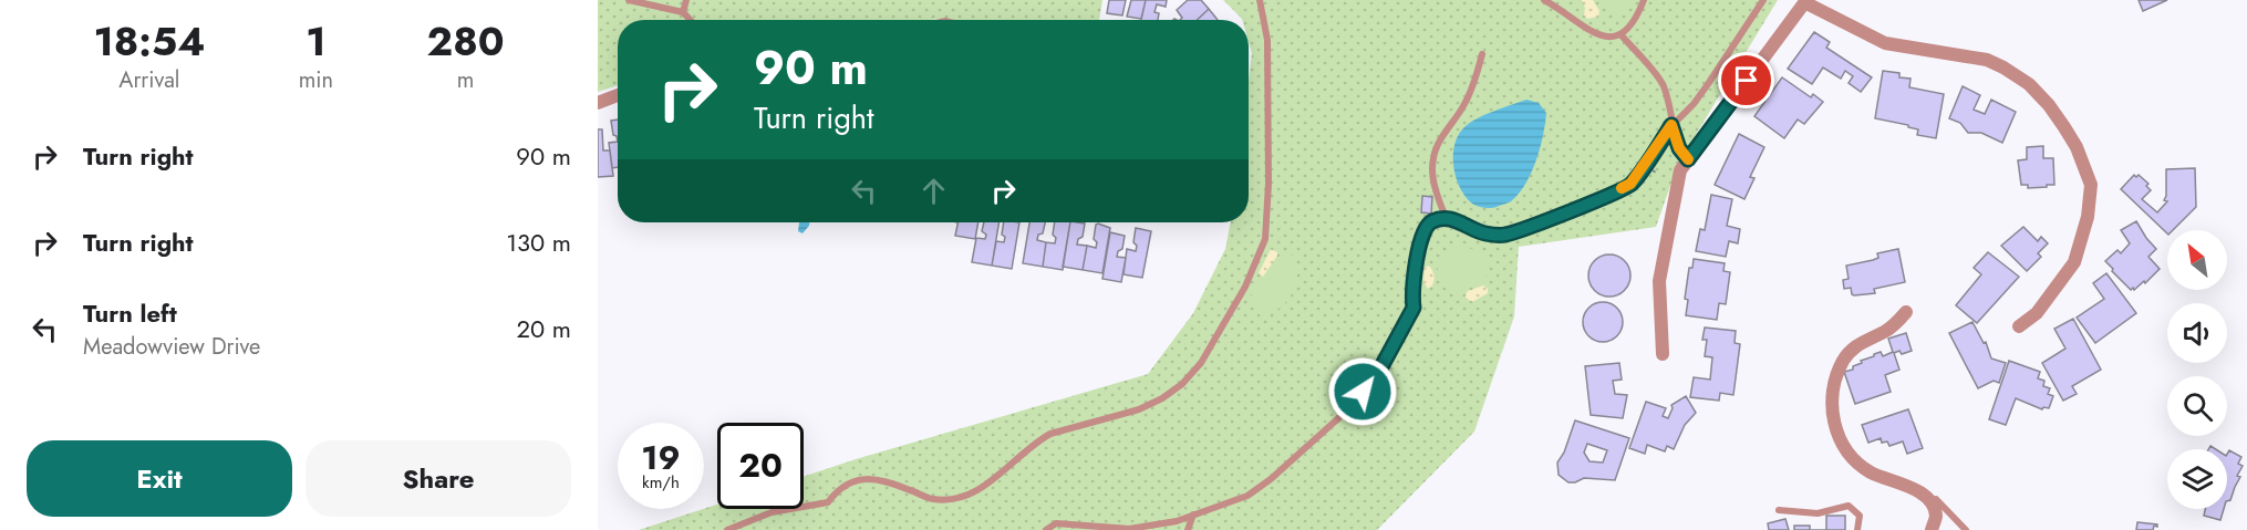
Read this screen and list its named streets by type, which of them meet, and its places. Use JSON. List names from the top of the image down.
{
  "north": "top left",
  "page": {
    "eta": [
      "18:54",
      "Arrival",
      "1",
      "min",
      "280",
      "m"
    ],
    "turn": ["90 m", "Turn right"],
    "list": [
      {
        "name": "Turn right",
        "value": "90 m"
      },
      {
        "name": "Turn right",
        "value": "130 m"
      },
      {
        "name": "Turn left",
        "note": "Meadowview Drive",
        "value": "20 m"
      }
    ],
    "speed": "19 km/h",
    "limit": "20",
    "buttons": ["Exit", "Share"]
  }
}
